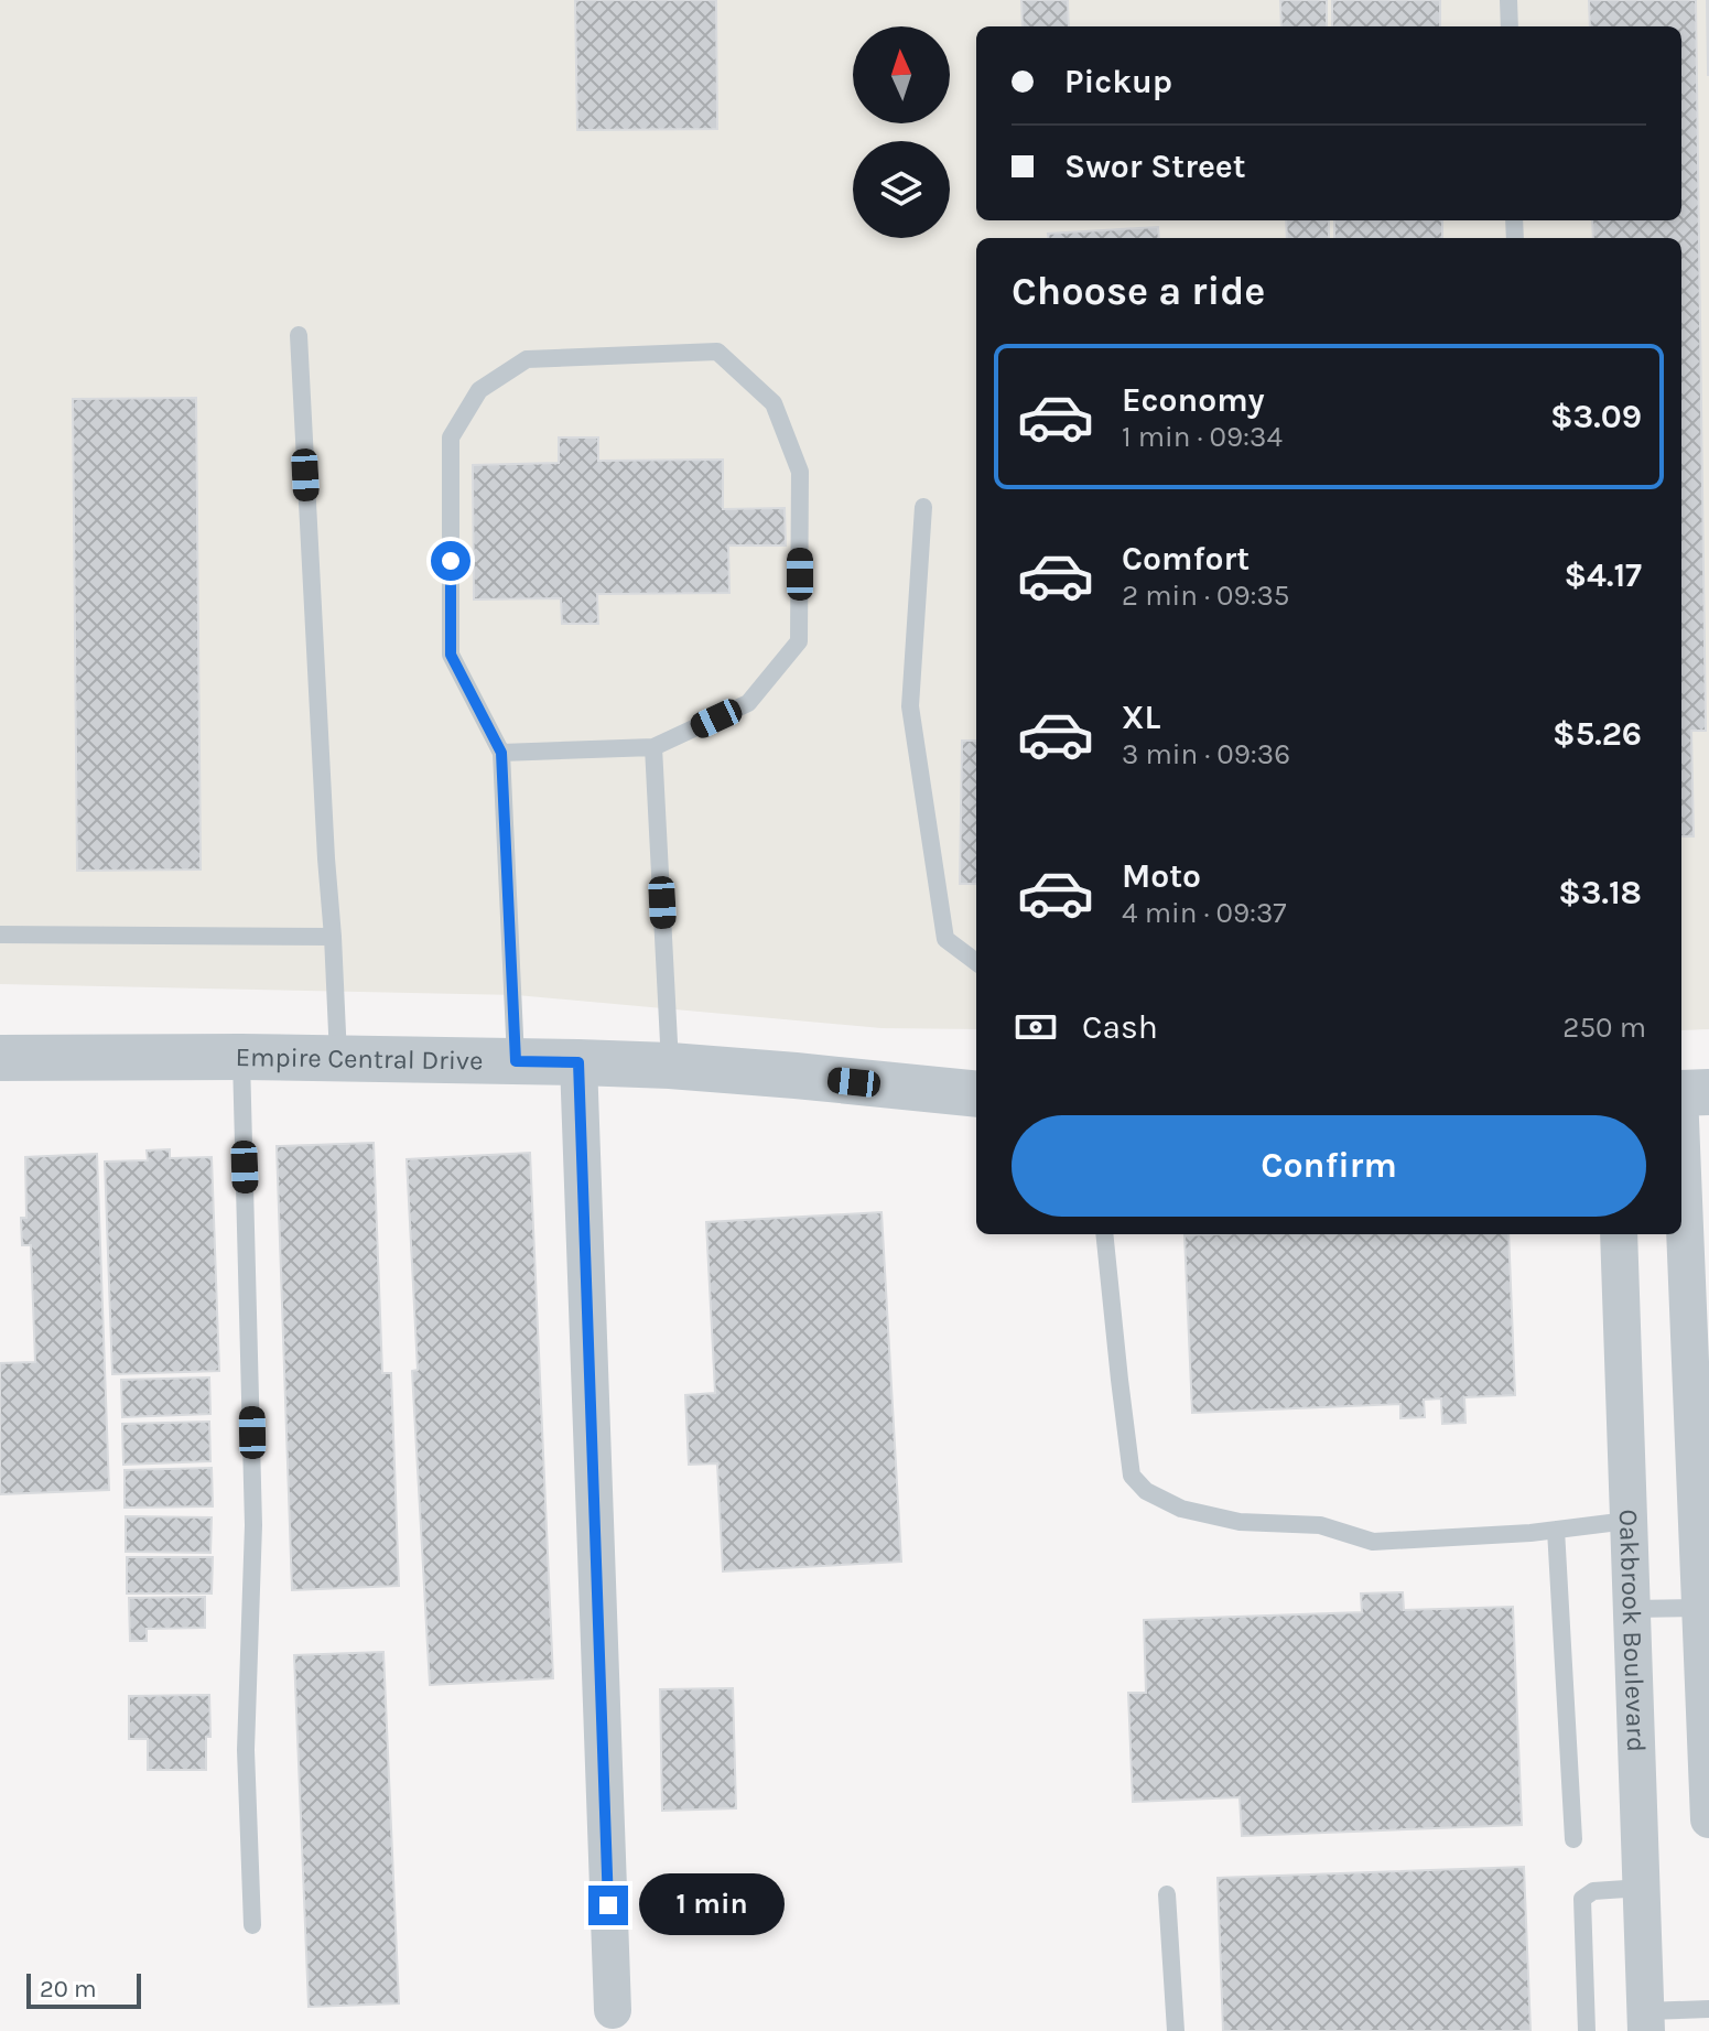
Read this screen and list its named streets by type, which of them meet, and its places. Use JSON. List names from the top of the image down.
{
  "streets": {
    "street": ["Empire Central Drive", "Oakbrook Boulevard"]
  },
  "scale_bar": "20 m",
  "north": "top",
  "page": {
    "banner": ["Pickup", "Swor Street"],
    "heading": "Choose a ride",
    "list": [
      {
        "name": "Economy",
        "note": "1 min · 09:34",
        "value": "$3.09"
      },
      {
        "name": "Comfort",
        "note": "2 min · 09:35",
        "value": "$4.17"
      },
      {
        "name": "XL",
        "note": "3 min · 09:36",
        "value": "$5.26"
      },
      {
        "name": "Moto",
        "note": "4 min · 09:37",
        "value": "$3.18"
      }
    ],
    "pay": ["Cash", "250 m"],
    "buttons": "Confirm",
    "bubble": "1 min",
    "scale": "20 m"
  }
}
